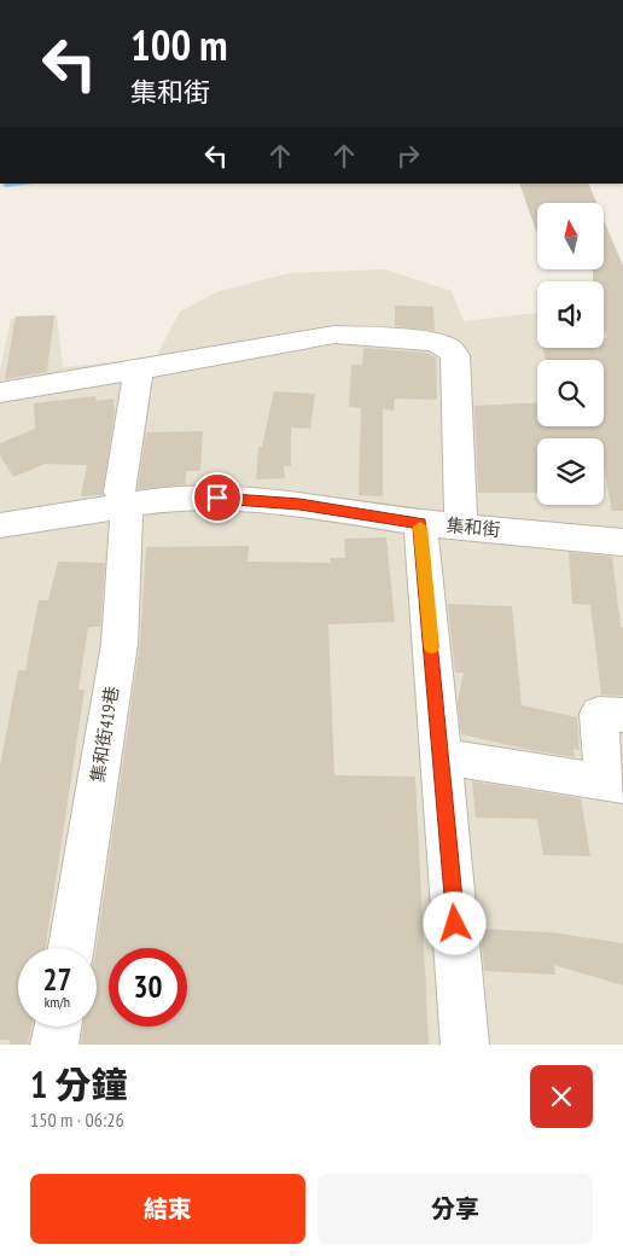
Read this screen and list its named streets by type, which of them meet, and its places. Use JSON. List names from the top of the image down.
{
  "streets": {
    "street": ["集和街", "集和街419巷"]
  },
  "crossings": [
    ["集和街", "集和街419巷"]
  ],
  "north": "top",
  "page": {
    "turn": ["100 m", "集和街"],
    "speed": "27 km/h",
    "limit": "30",
    "heading": ["1 分鐘", "150 m · 06:26"],
    "buttons": ["結束", "分享"]
  }
}
